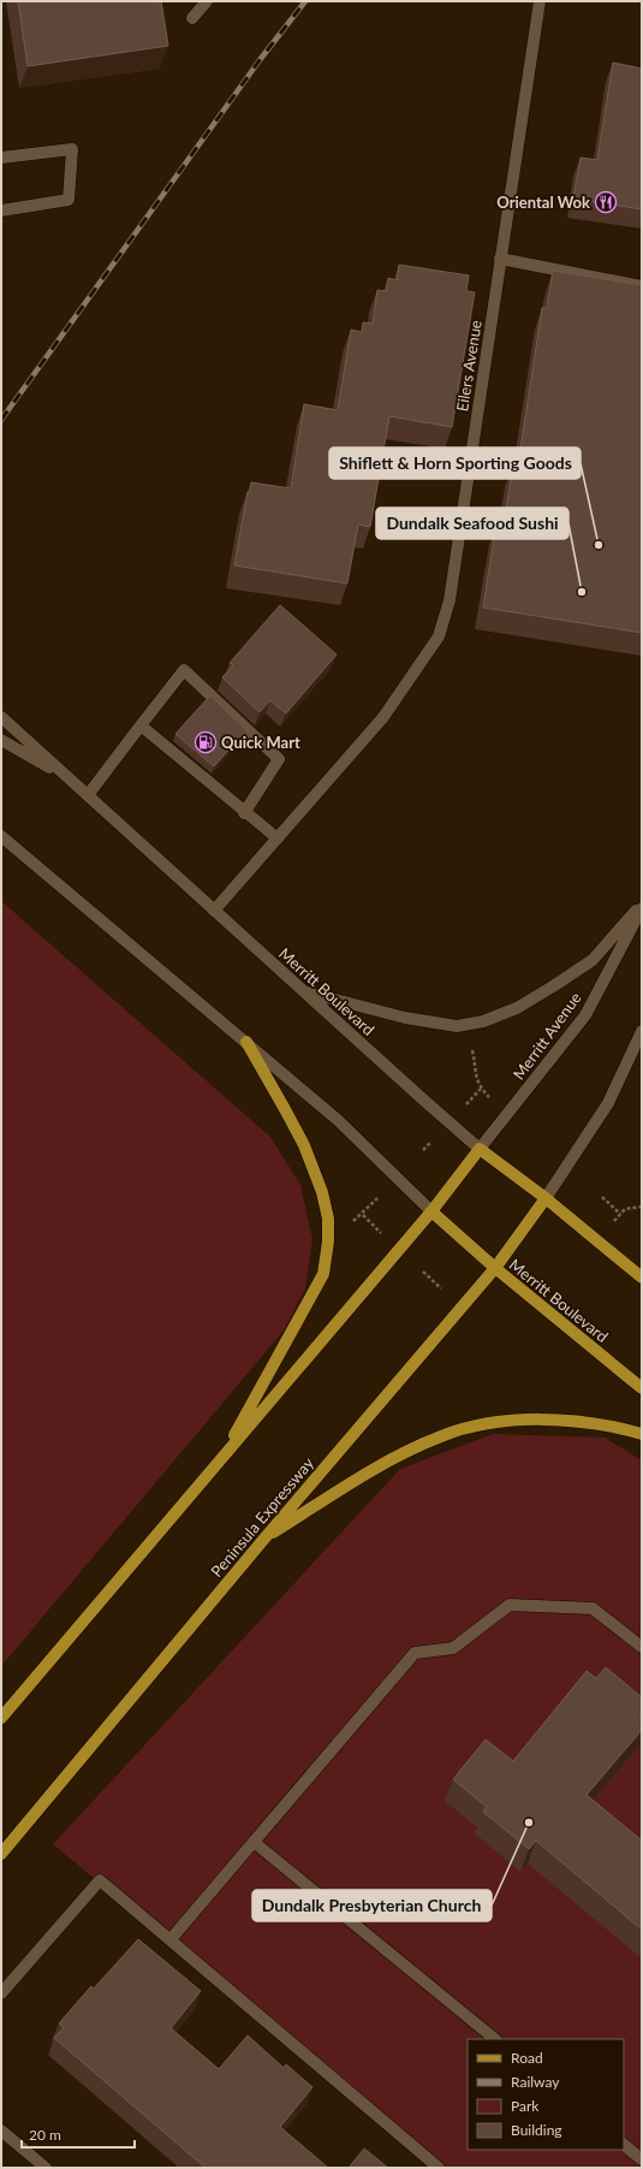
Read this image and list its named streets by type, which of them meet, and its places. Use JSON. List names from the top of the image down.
{
  "streets": {
    "main road": [
      "Eilers Avenue",
      "Merritt Boulevard",
      "Merritt Avenue",
      "Peninsula Expressway"
    ]
  },
  "crossings": [
    ["Eilers Avenue", "Merritt Boulevard"],
    ["Merritt Boulevard", "Merritt Avenue"],
    ["Merritt Boulevard", "Peninsula Expressway"]
  ],
  "places": {
    "restaurant": ["Oriental Wok"],
    "other": ["Shiflett & Horn Sporting Goods", "Dundalk Seafood Sushi", "Dundalk Presbyterian Church"],
    "fuel station": ["Quick Mart"]
  },
  "legend": [
    "Road",
    "Railway",
    "Park",
    "Building"
  ],
  "scale_bar": "20 m"
}
